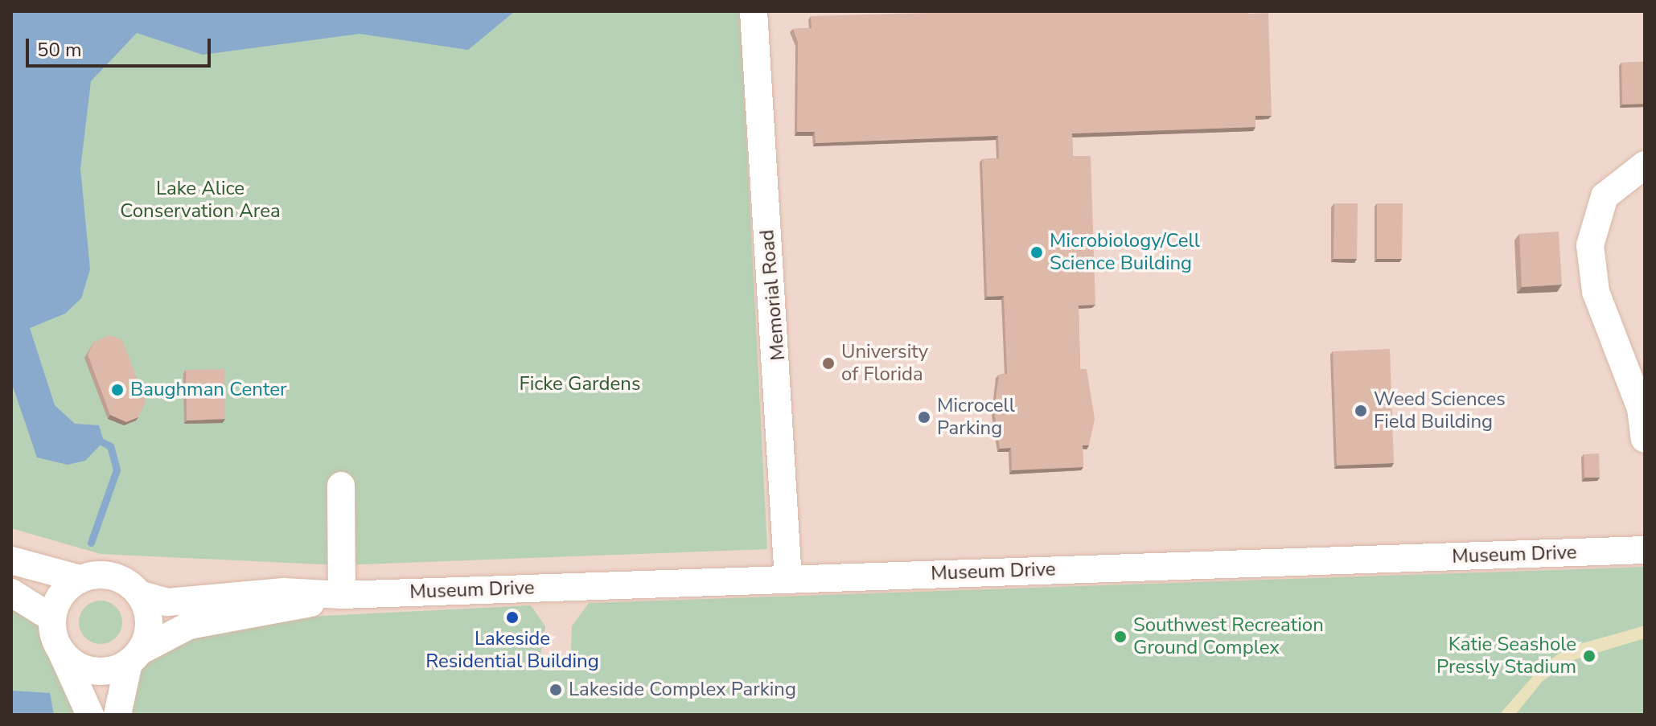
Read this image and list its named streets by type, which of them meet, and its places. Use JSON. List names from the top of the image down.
{
  "streets": {
    "street": ["Memorial Road", "Museum Drive"]
  },
  "crossings": [
    ["Memorial Road", "Museum Drive"]
  ],
  "parks": ["Lake Alice Conservation Area", "Ficke Gardens"],
  "places": [
    "Microbiology/Cell Science Building",
    "University of Florida",
    "Baughman Center",
    "Weed Sciences Field Building",
    "Microcell Parking",
    "Lakeside Residential Building",
    "Southwest Recreation Ground Complex",
    "Katie Seashole Pressly Stadium",
    "Lakeside Complex Parking"
  ],
  "scale_bar": "50 m"
}
